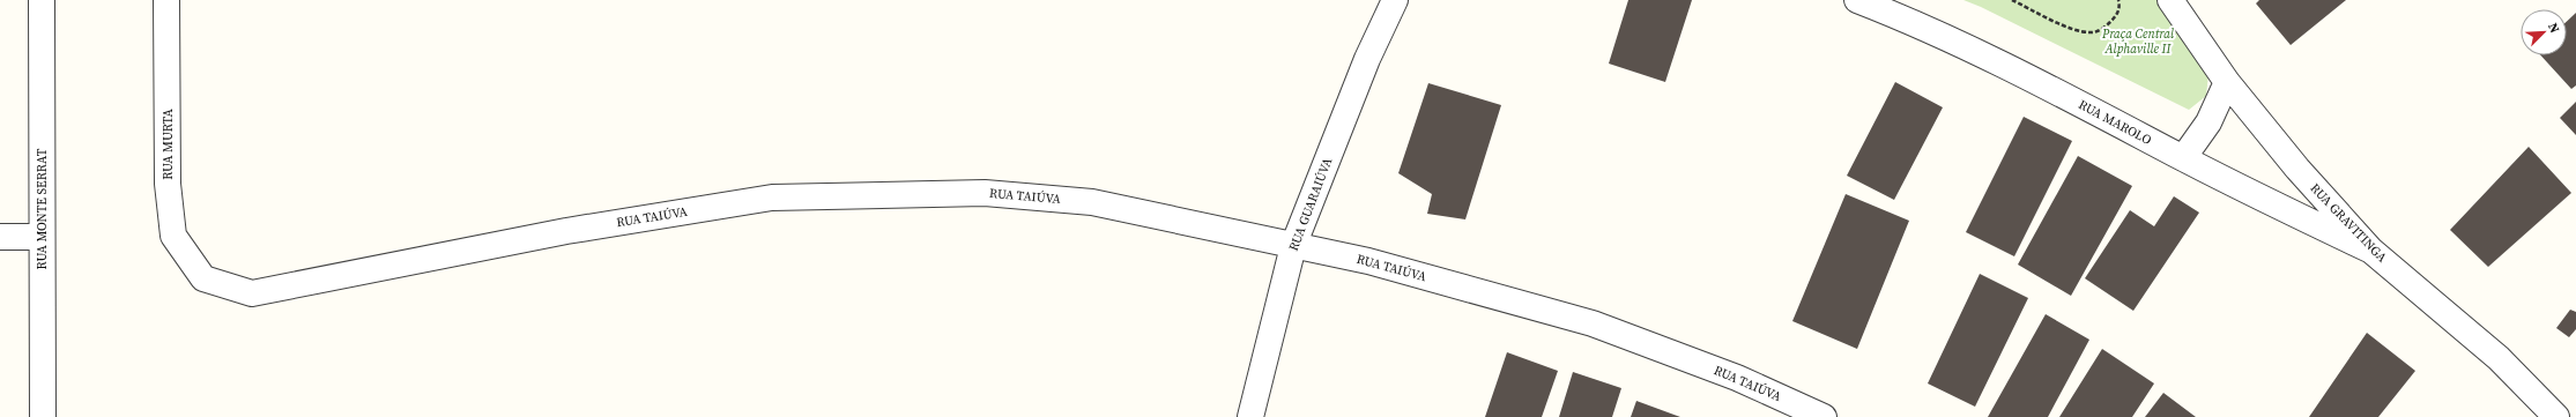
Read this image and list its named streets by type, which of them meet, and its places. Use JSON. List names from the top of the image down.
{
  "streets": {
    "street": [
      "RUA MAROLO",
      "RUA MURTA",
      "RUA TAIÚVA",
      "RUA GUARAIÚVA",
      "RUA MONTE SERRAT",
      "RUA GRAVITINGA"
    ]
  },
  "crossings": [
    ["RUA MAROLO", "RUA GRAVITINGA"],
    ["RUA MURTA", "RUA TAIÚVA"],
    ["RUA TAIÚVA", "RUA GUARAIÚVA"]
  ],
  "parks": ["Praça Central Alphaville II"],
  "north": "top right"
}
